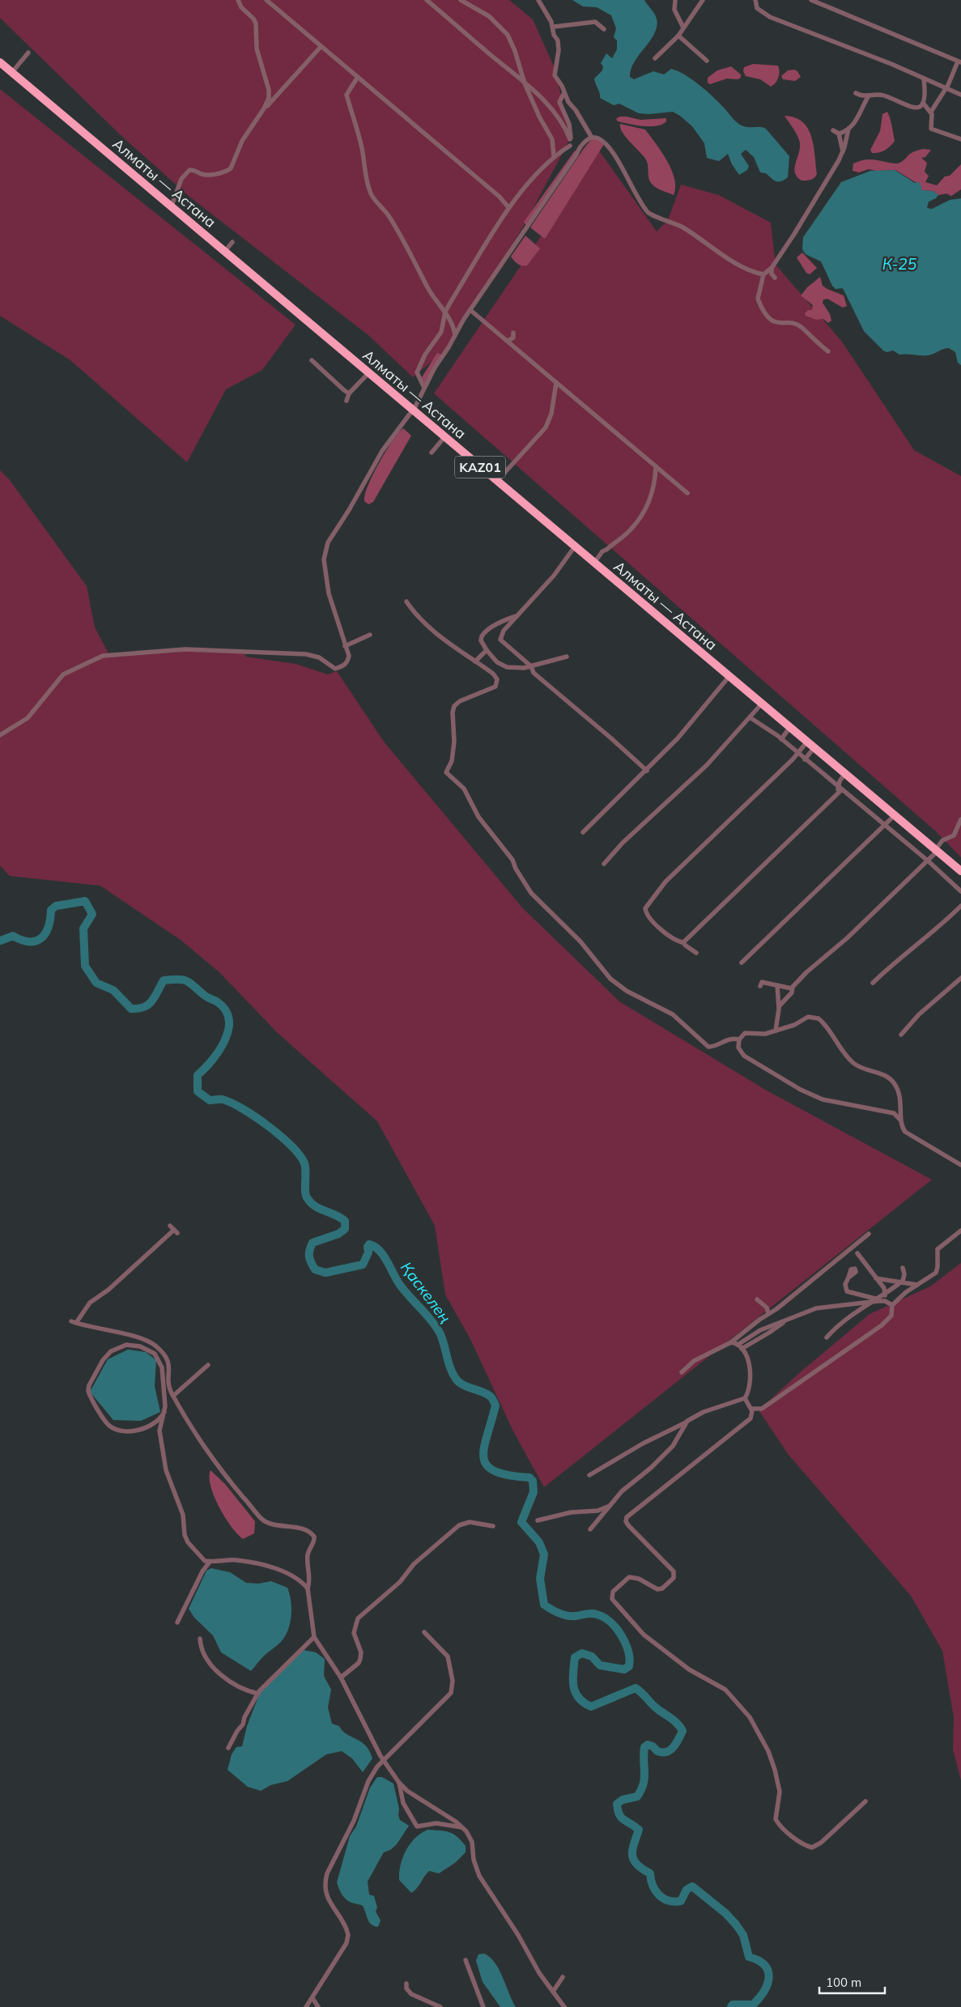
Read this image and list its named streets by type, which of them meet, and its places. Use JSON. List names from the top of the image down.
{
  "streets": {
    "highway": ["Алматы — Астана", "KАZ01"]
  },
  "water": ["К-25", "Қаскелең"],
  "scale_bar": "100 m"
}
